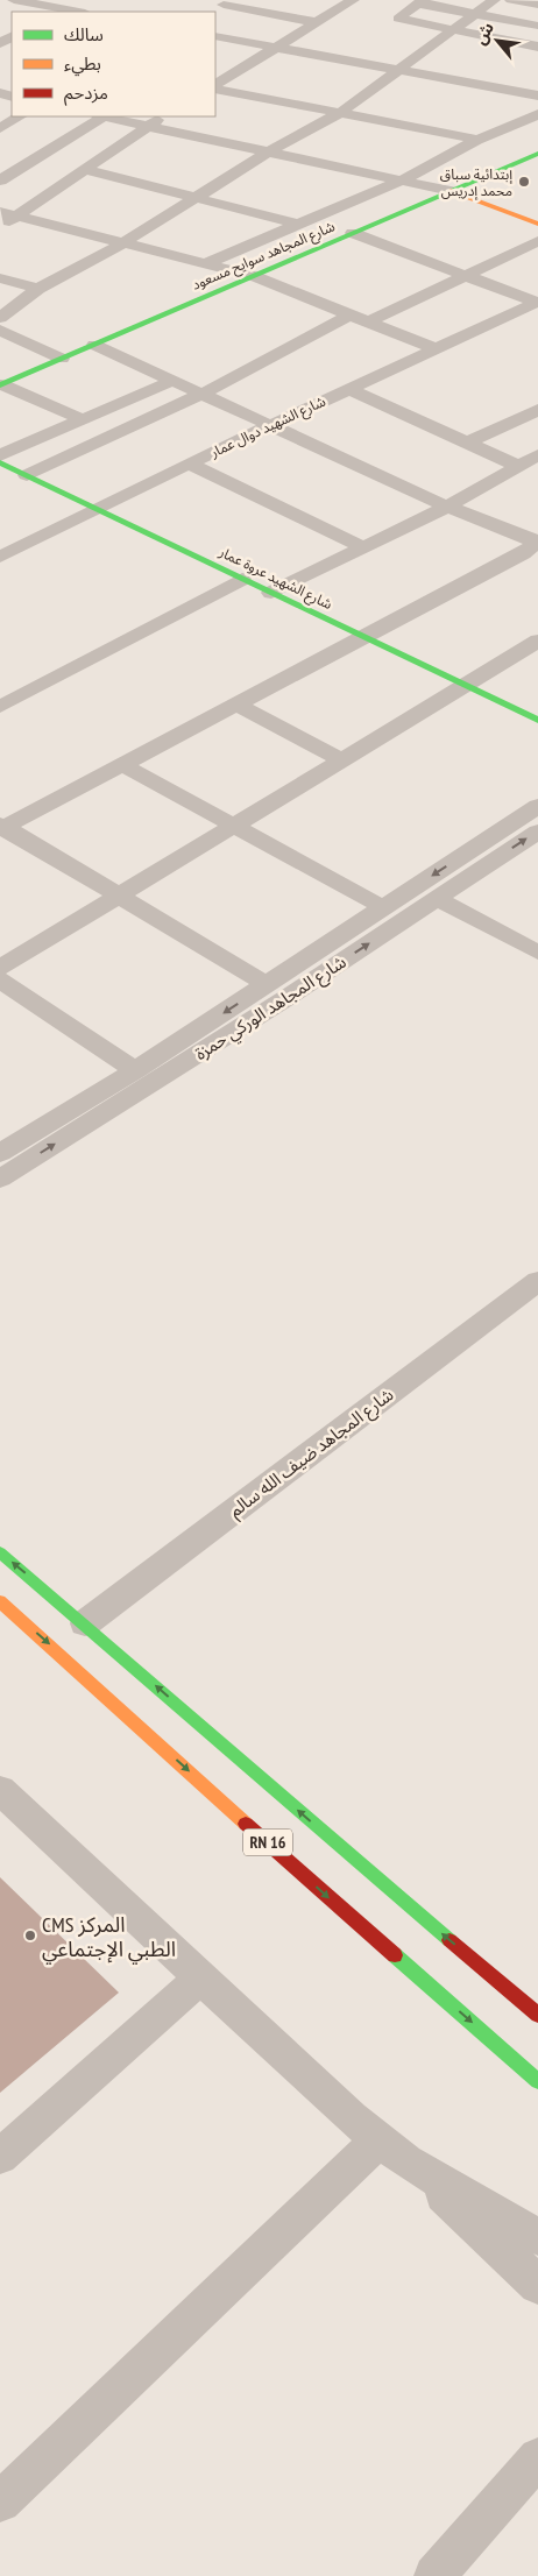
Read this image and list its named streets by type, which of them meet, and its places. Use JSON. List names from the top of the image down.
{
  "streets": {
    "street": [
      "شارع المجاهد سوايح مسعود",
      "شارع الشهيد دوال عمار",
      "شارع الشهيد عروة عمار",
      "شارع المجاهد الوركي حمزة",
      "شارع المجاهد ضيف الله سالم",
      "RN 16"
    ]
  },
  "crossings": [
    ["شارع الشهيد دوال عمار", "شارع الشهيد عروة عمار"],
    ["شارع المجاهد ضيف الله سالم", "RN 16"]
  ],
  "places": ["إبتدائية سباق محمد إدريس", "CMS المركز الطبي الإجتماعي"],
  "legend": ["سالك", "بطيء", "مزدحم"],
  "north": "top left"
}
